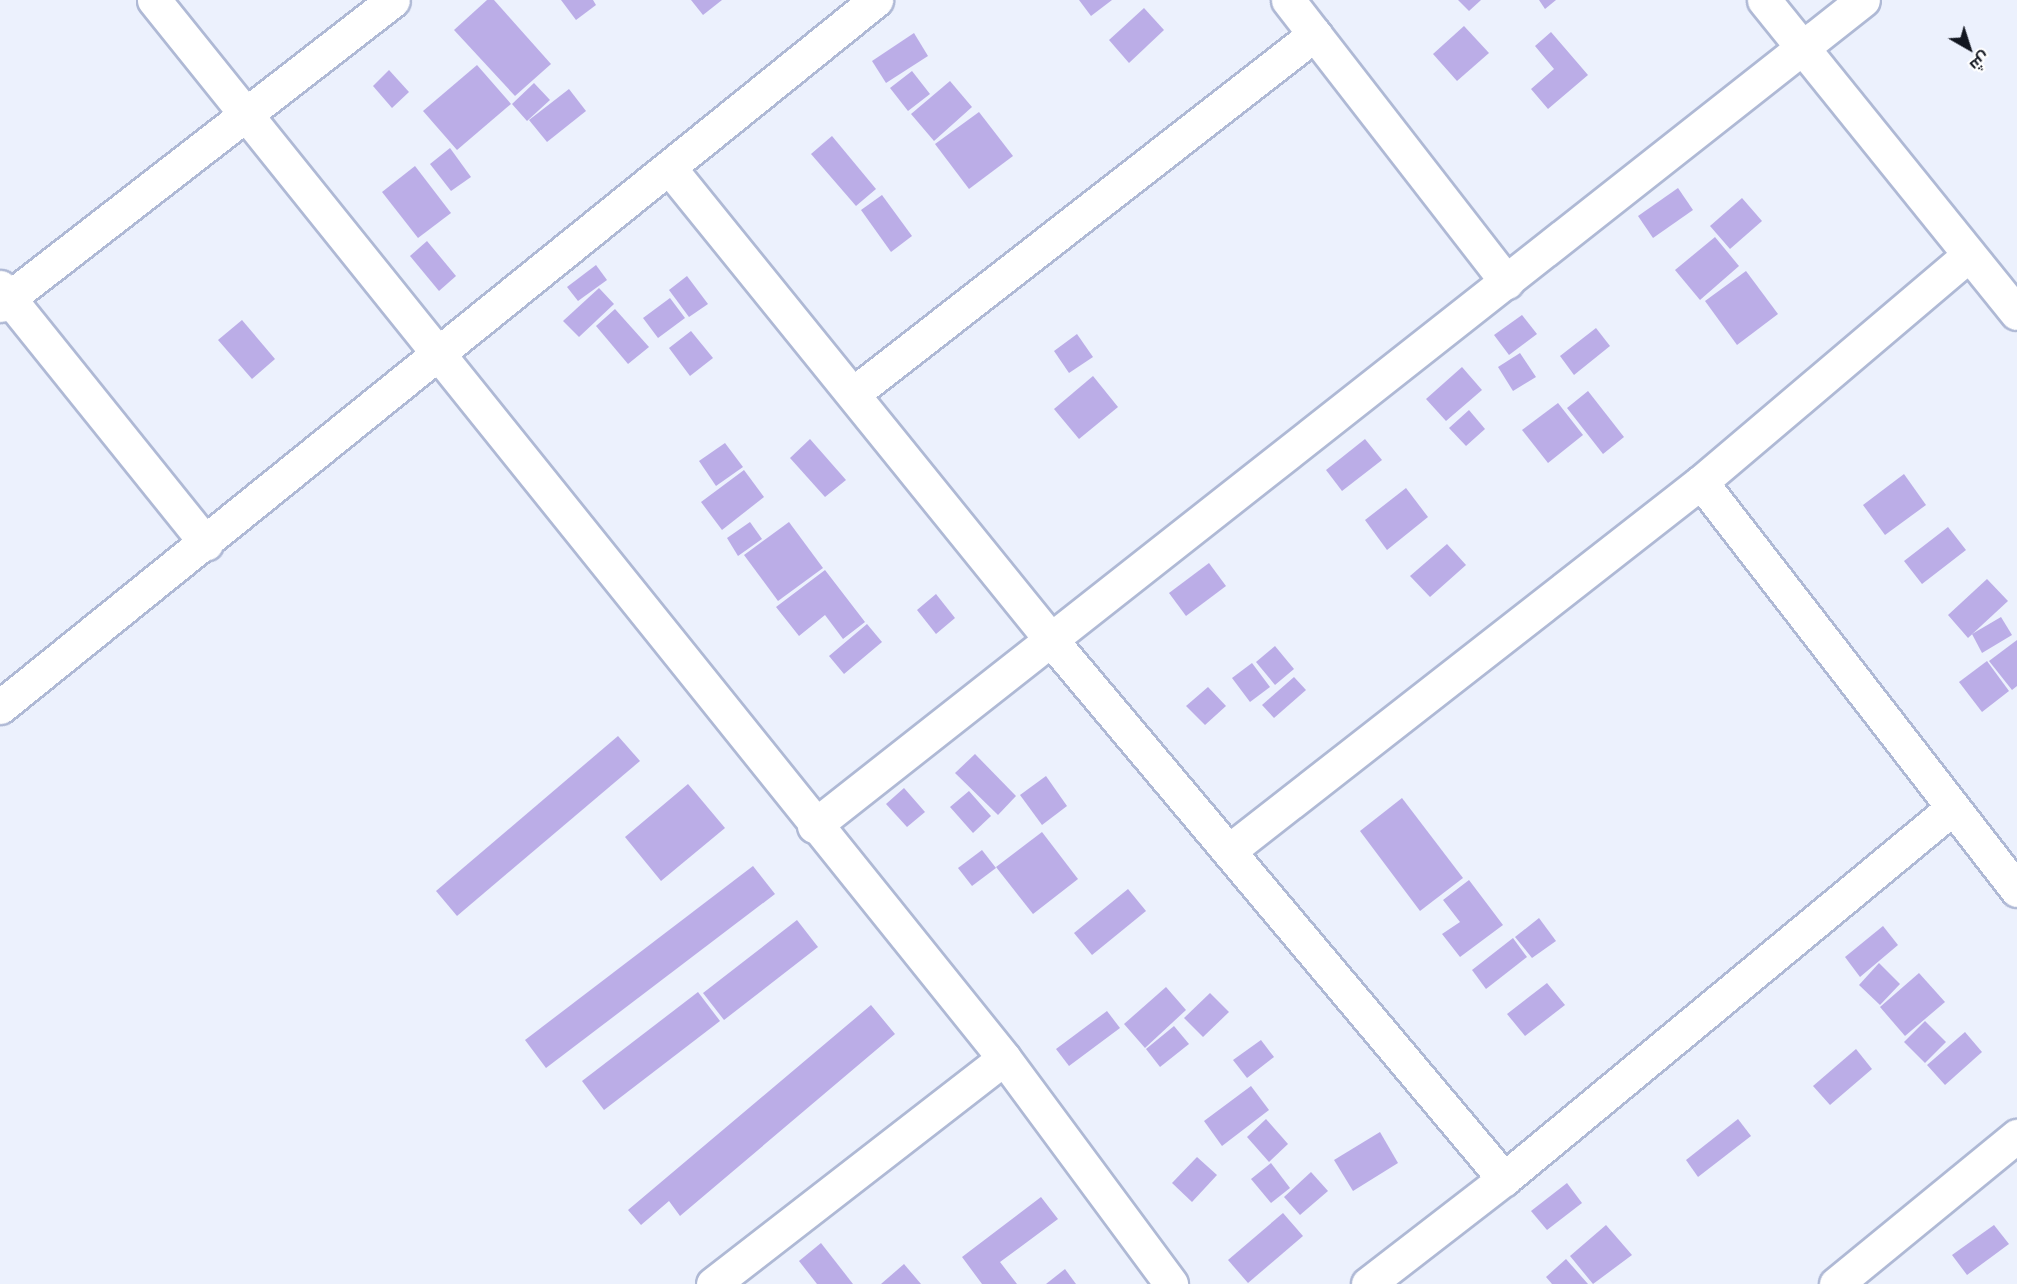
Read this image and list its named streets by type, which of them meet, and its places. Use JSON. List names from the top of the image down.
{
  "north": "bottom right"
}
